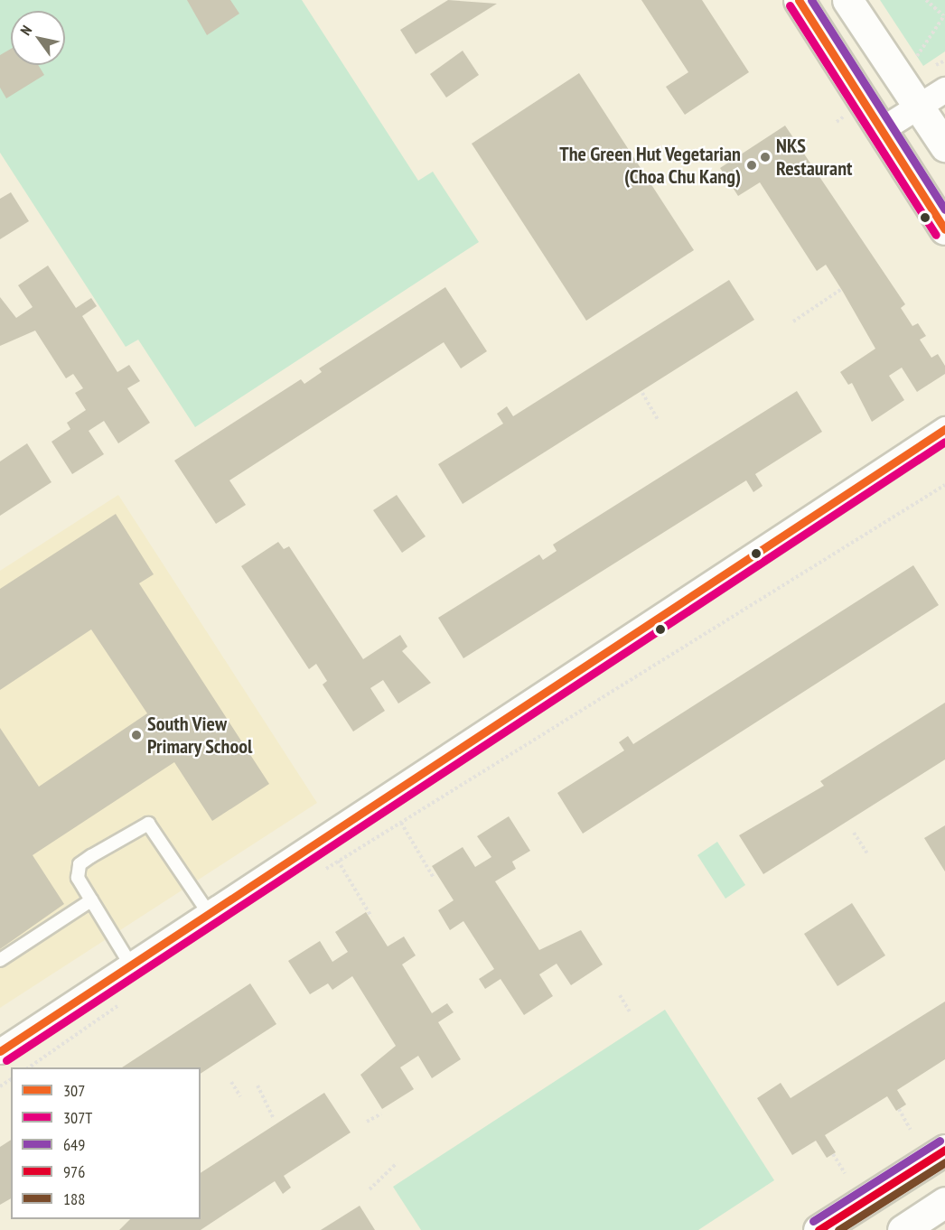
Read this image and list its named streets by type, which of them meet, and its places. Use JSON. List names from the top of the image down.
{
  "places": ["NKS Restaurant", "The Green Hut Vegetarian (Choa Chu Kang)", "South View Primary School"],
  "lines": [
    "transit line 307",
    "transit line 649",
    "transit line 307T",
    "transit line 976",
    "transit line 188"
  ],
  "legend": [
    "307",
    "307T",
    "649",
    "976",
    "188"
  ],
  "north": "top left"
}
